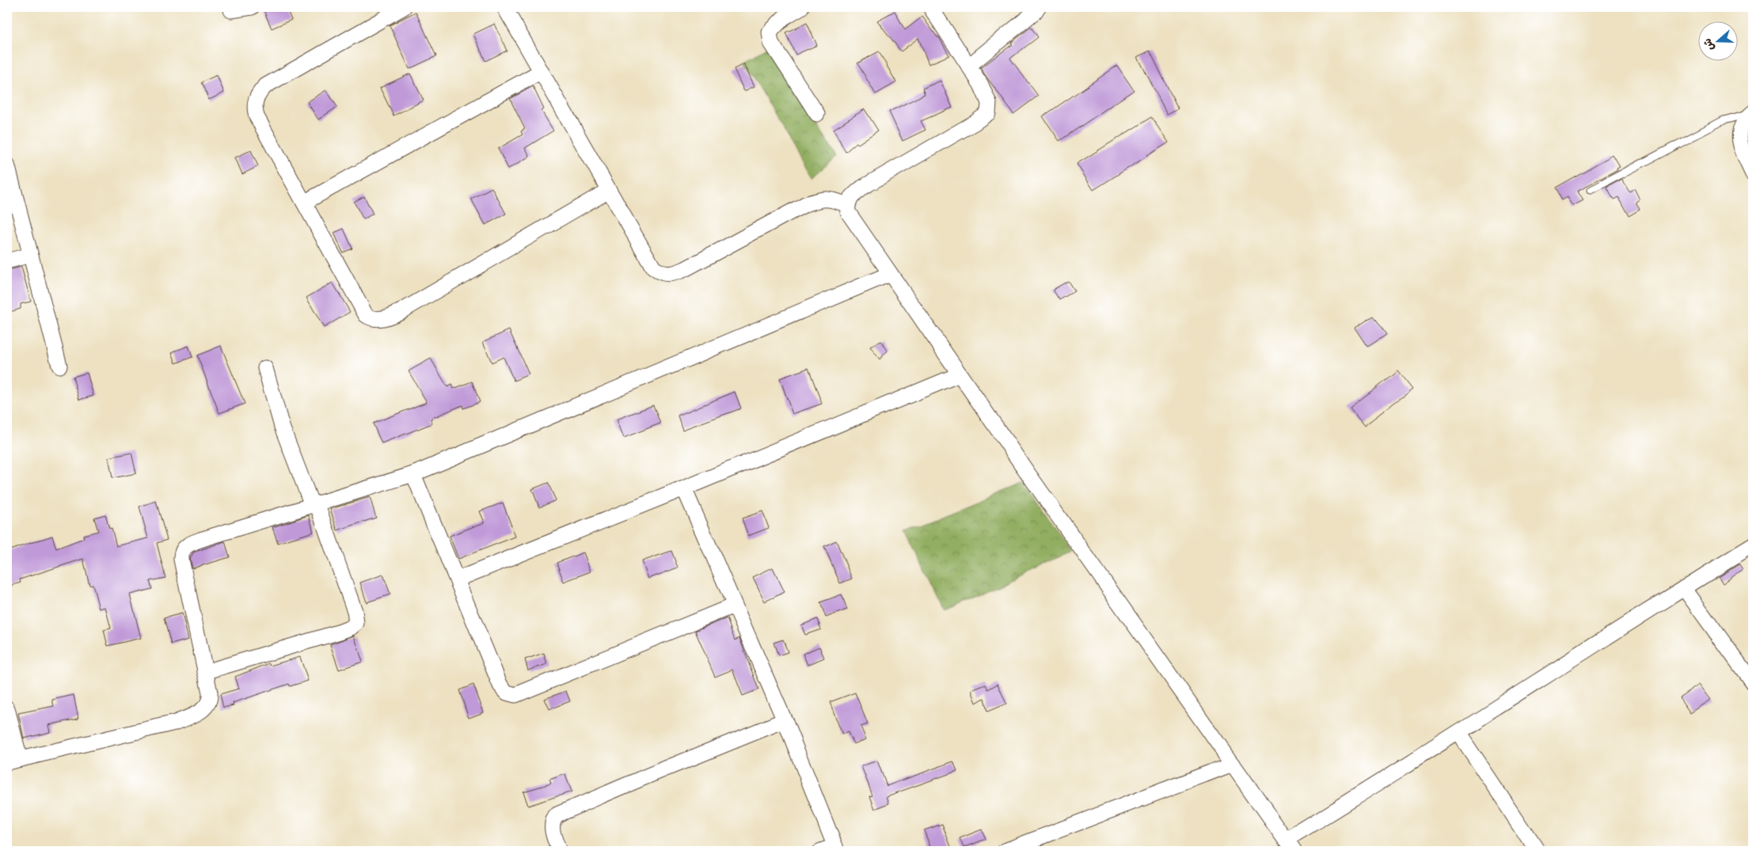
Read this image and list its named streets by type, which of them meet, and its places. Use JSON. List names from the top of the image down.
{
  "north": "left"
}
